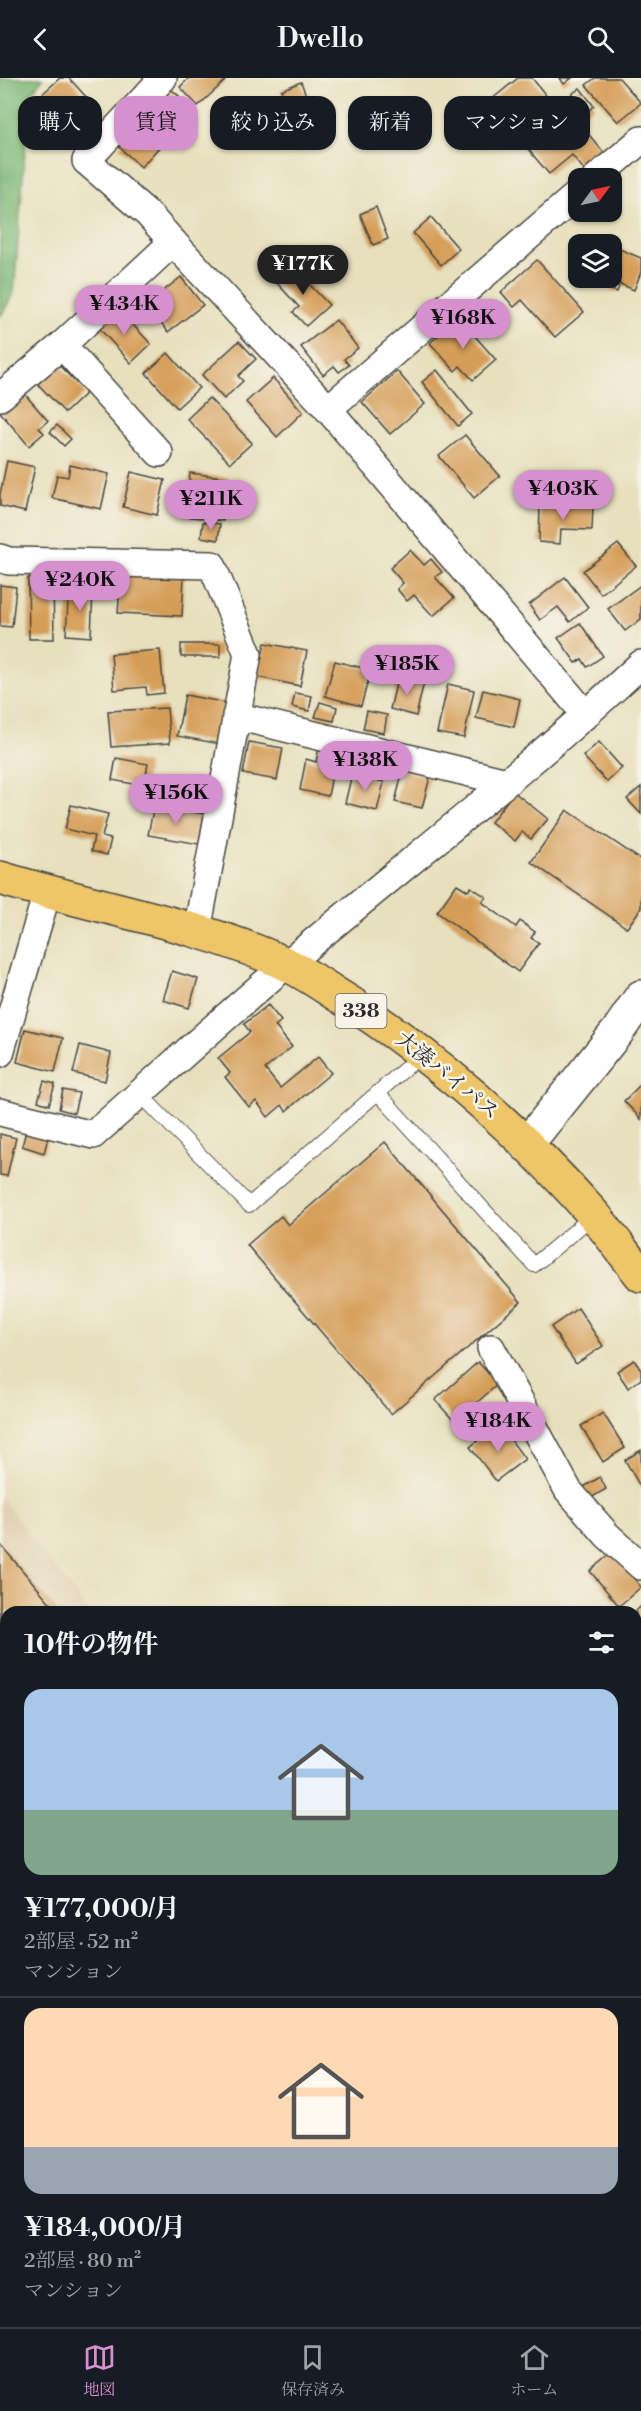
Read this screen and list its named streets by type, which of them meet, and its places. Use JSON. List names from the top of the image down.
{
  "streets": {
    "highway": ["338", "大湊バイパス"]
  },
  "north": "top right",
  "page": {
    "header": "Dwello",
    "chip": [
      "購入",
      "賃貸",
      "絞り込み",
      "新着",
      "マンション"
    ],
    "price": [
      "¥177K",
      "¥434K",
      "¥168K",
      "¥403K",
      "¥211K",
      "¥240K",
      "¥185K",
      "¥138K",
      "¥156K",
      "¥184K"
    ],
    "heading": "10件の物件",
    "list": [
      {
        "name": "¥177,000/月",
        "note": "2部屋 · 52 m² · マンション"
      },
      {
        "name": "¥184,000/月",
        "note": "2部屋 · 80 m² · マンション"
      }
    ],
    "tabs": ["地図", "保存済み", "ホーム"]
  }
}
